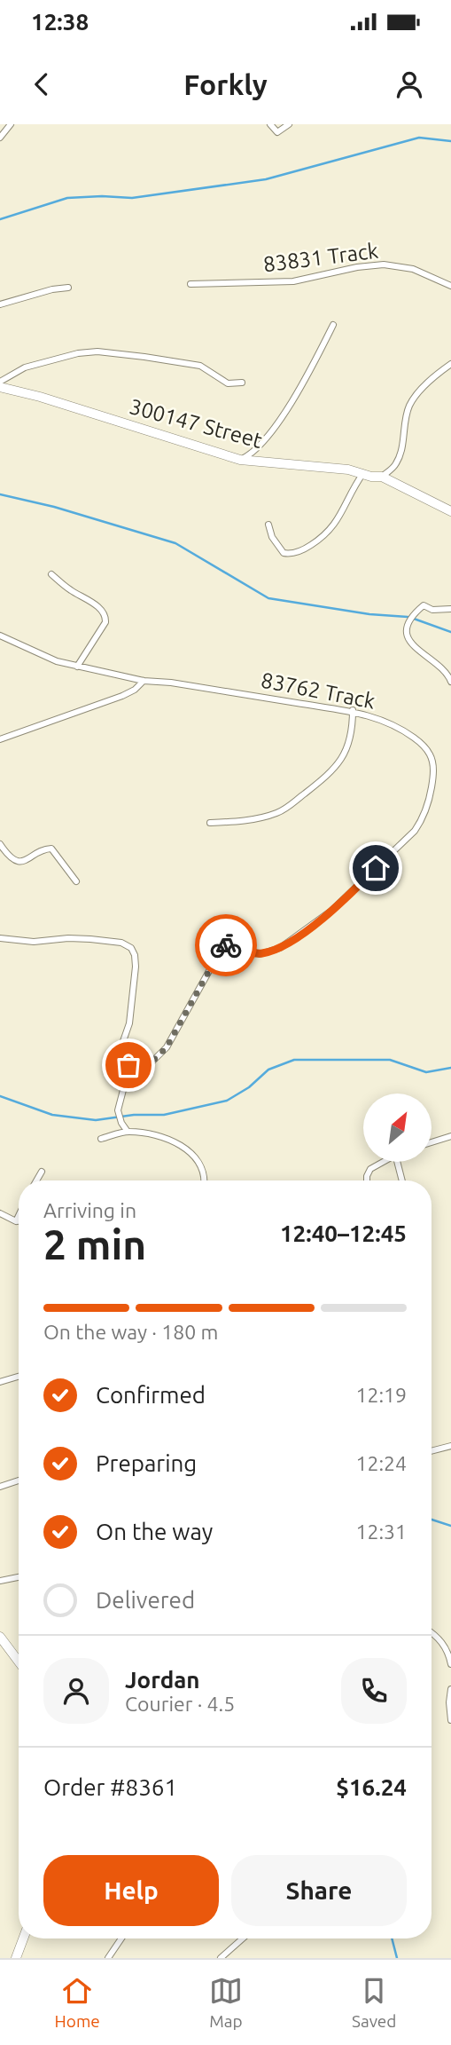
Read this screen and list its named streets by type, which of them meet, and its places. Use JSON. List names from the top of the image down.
{
  "streets": {
    "street": ["83831 Track", "300147 Street", "83762 Track"]
  },
  "north": "top right",
  "page": {
    "status": "12:38",
    "header": "Forkly",
    "heading": ["2 min", "Arriving in", "12:40–12:45"],
    "panel": [
      "Jordan",
      "Courier · 4.5",
      "Order #8361",
      "$16.24"
    ],
    "bar": "On the way · 180 m",
    "list": [
      ["Confirmed", "12:19"],
      ["Preparing", "12:24"],
      ["On the way", "12:31"],
      "Delivered"
    ],
    "buttons": ["Help", "Share"],
    "tabs": ["Home", "Map", "Saved"]
  }
}
